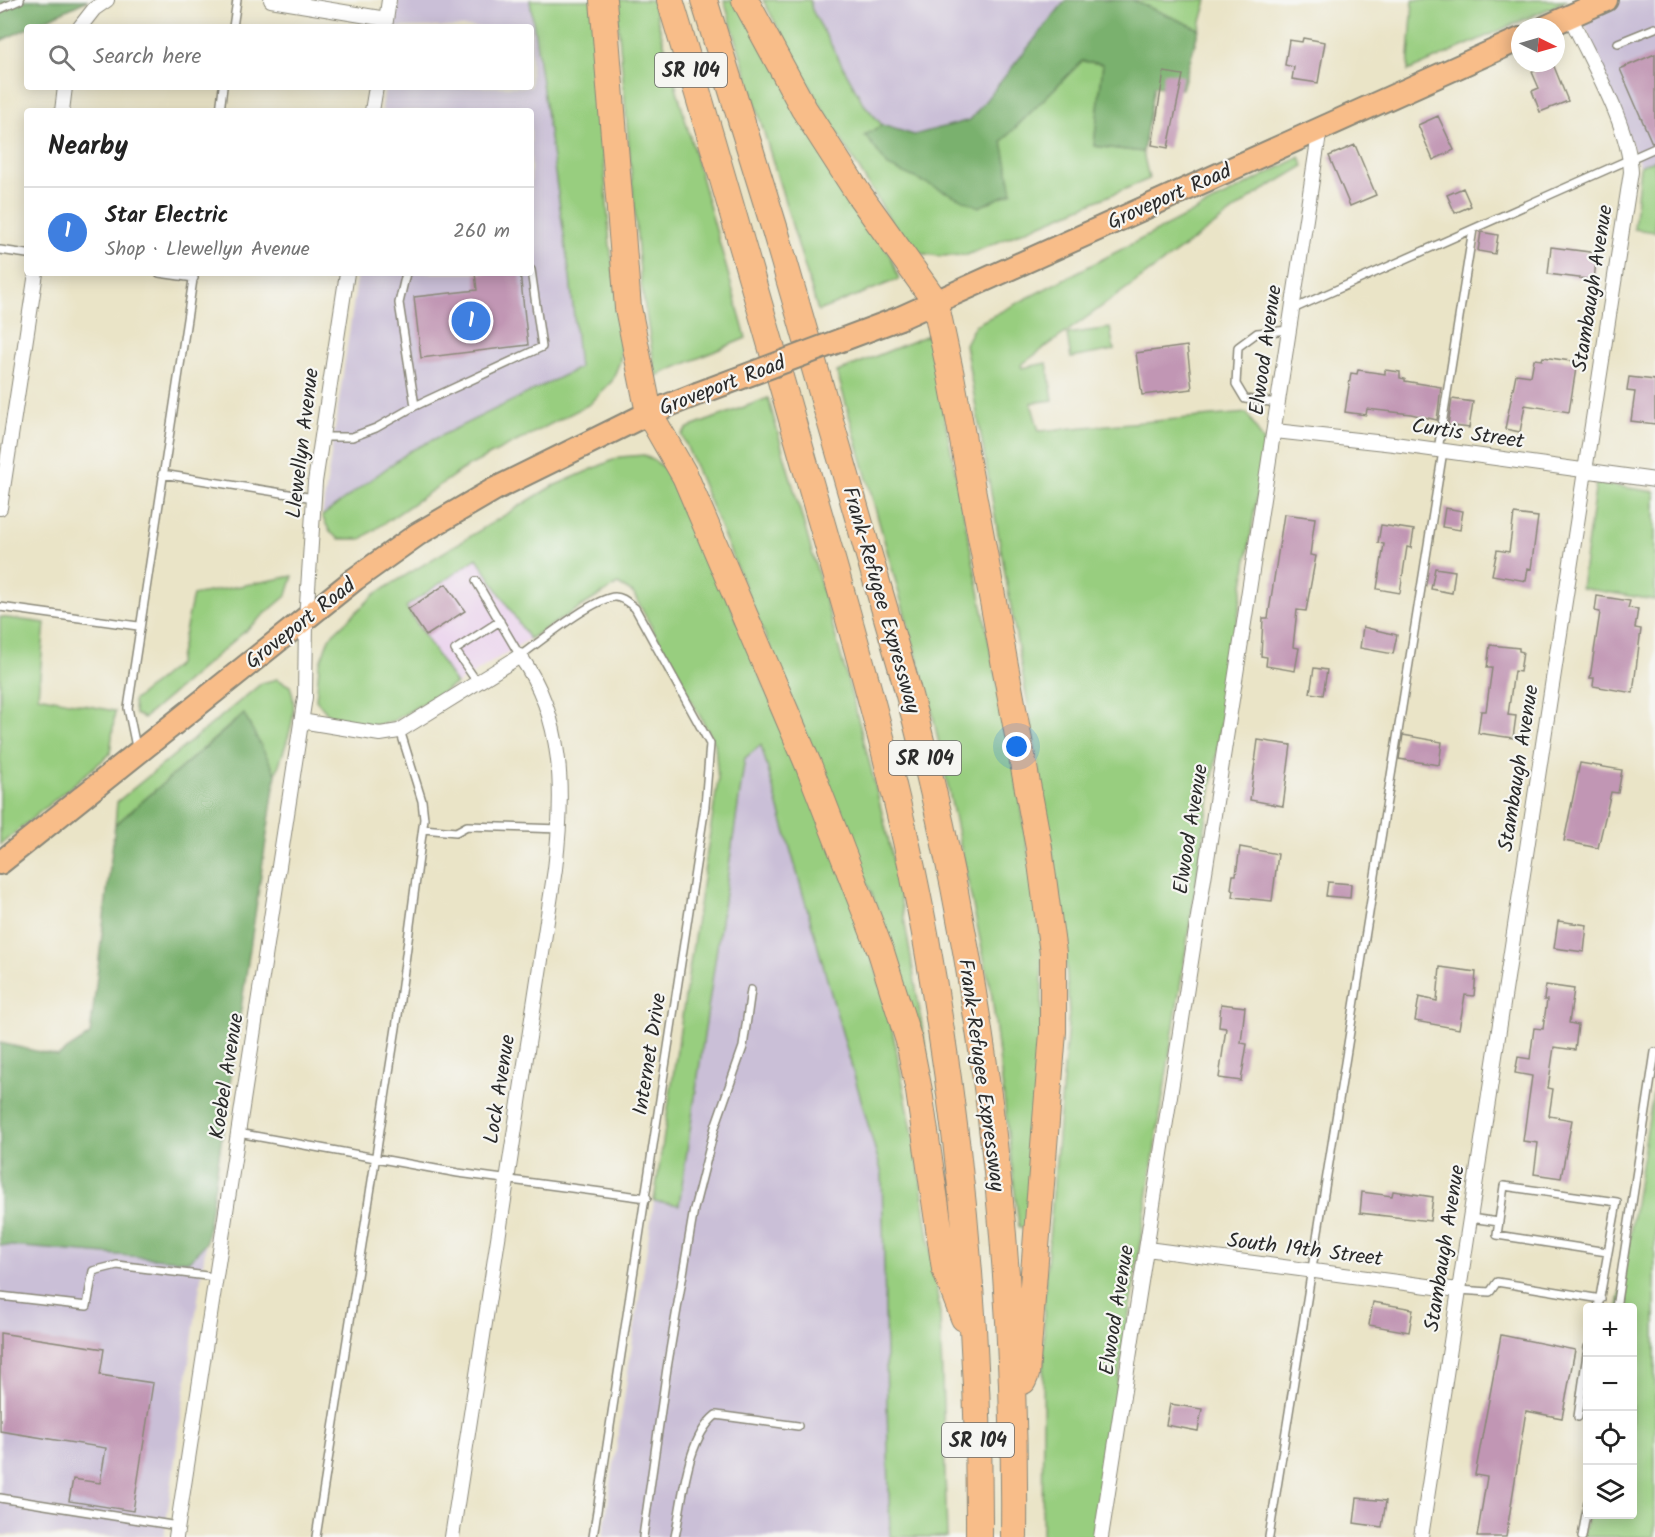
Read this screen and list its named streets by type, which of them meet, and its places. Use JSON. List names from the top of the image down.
{
  "streets": {
    "highway": ["SR 104", "Frank-Refugee Expressway"],
    "main road": ["Groveport Road"],
    "street": [
      "Stambaugh Avenue",
      "Elwood Avenue",
      "Curtis Street",
      "Llewellyn Avenue",
      "Koebel Avenue",
      "Lock Avenue",
      "South 19th Street"
    ],
    "lane": ["Internet Drive"]
  },
  "crossings": [
    ["Groveport Road", "Elwood Avenue"],
    ["Groveport Road", "Llewellyn Avenue"],
    ["Groveport Road", "Koebel Avenue"],
    ["Stambaugh Avenue", "Curtis Street"],
    ["Stambaugh Avenue", "South 19th Street"],
    ["Elwood Avenue", "Curtis Street"],
    ["Elwood Avenue", "South 19th Street"],
    ["Llewellyn Avenue", "Koebel Avenue"],
    ["Internet Drive", "Lock Avenue"]
  ],
  "north": "right",
  "page": {
    "search": "Search here",
    "heading": "Nearby",
    "list": [
      {
        "mark": "1",
        "name": "Star Electric",
        "note": "Shop · Llewellyn Avenue",
        "value": "260 m"
      }
    ],
    "pins": "1",
    "map_buttons": ["+", "−"]
  }
}
